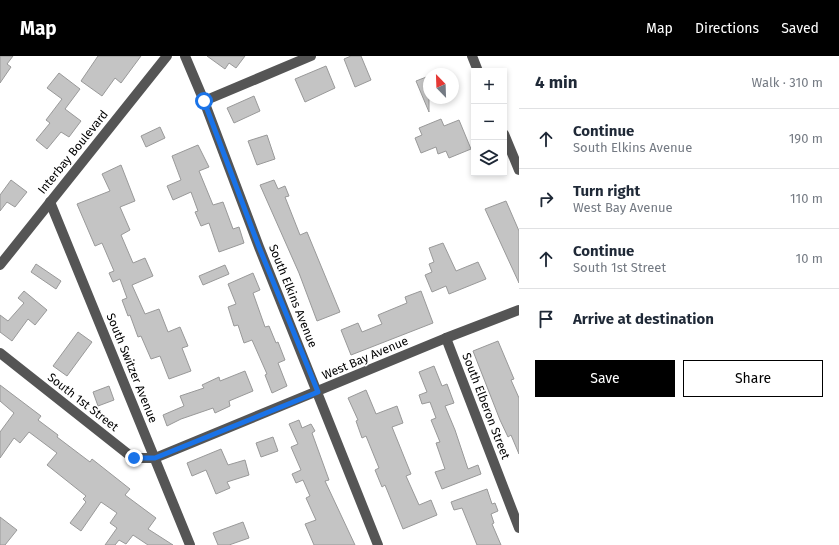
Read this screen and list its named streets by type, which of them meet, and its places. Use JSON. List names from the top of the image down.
{
  "streets": {
    "street": [
      "Interbay Boulevard",
      "South Elkins Avenue",
      "West Bay Avenue",
      "South Switzer Avenue",
      "South 1st Street",
      "South Elberon Street"
    ]
  },
  "crossings": [
    ["Interbay Boulevard", "South Switzer Avenue"],
    ["South Elkins Avenue", "West Bay Avenue"],
    ["West Bay Avenue", "South Switzer Avenue"],
    ["West Bay Avenue", "South 1st Street"],
    ["West Bay Avenue", "South Elberon Street"],
    ["South Switzer Avenue", "South 1st Street"]
  ],
  "north": "top left",
  "page": {
    "header": "Map",
    "nav": ["Map", "Directions", "Saved"],
    "heading": ["4 min", "Walk · 310 m"],
    "map_buttons": ["+", "−"],
    "list": [
      ["Continue", "South Elkins Avenue", "190 m"],
      ["Turn right", "West Bay Avenue", "110 m"],
      ["Continue", "South 1st Street", "10 m"],
      "Arrive at destination"
    ],
    "buttons": ["Save", "Share"]
  }
}
